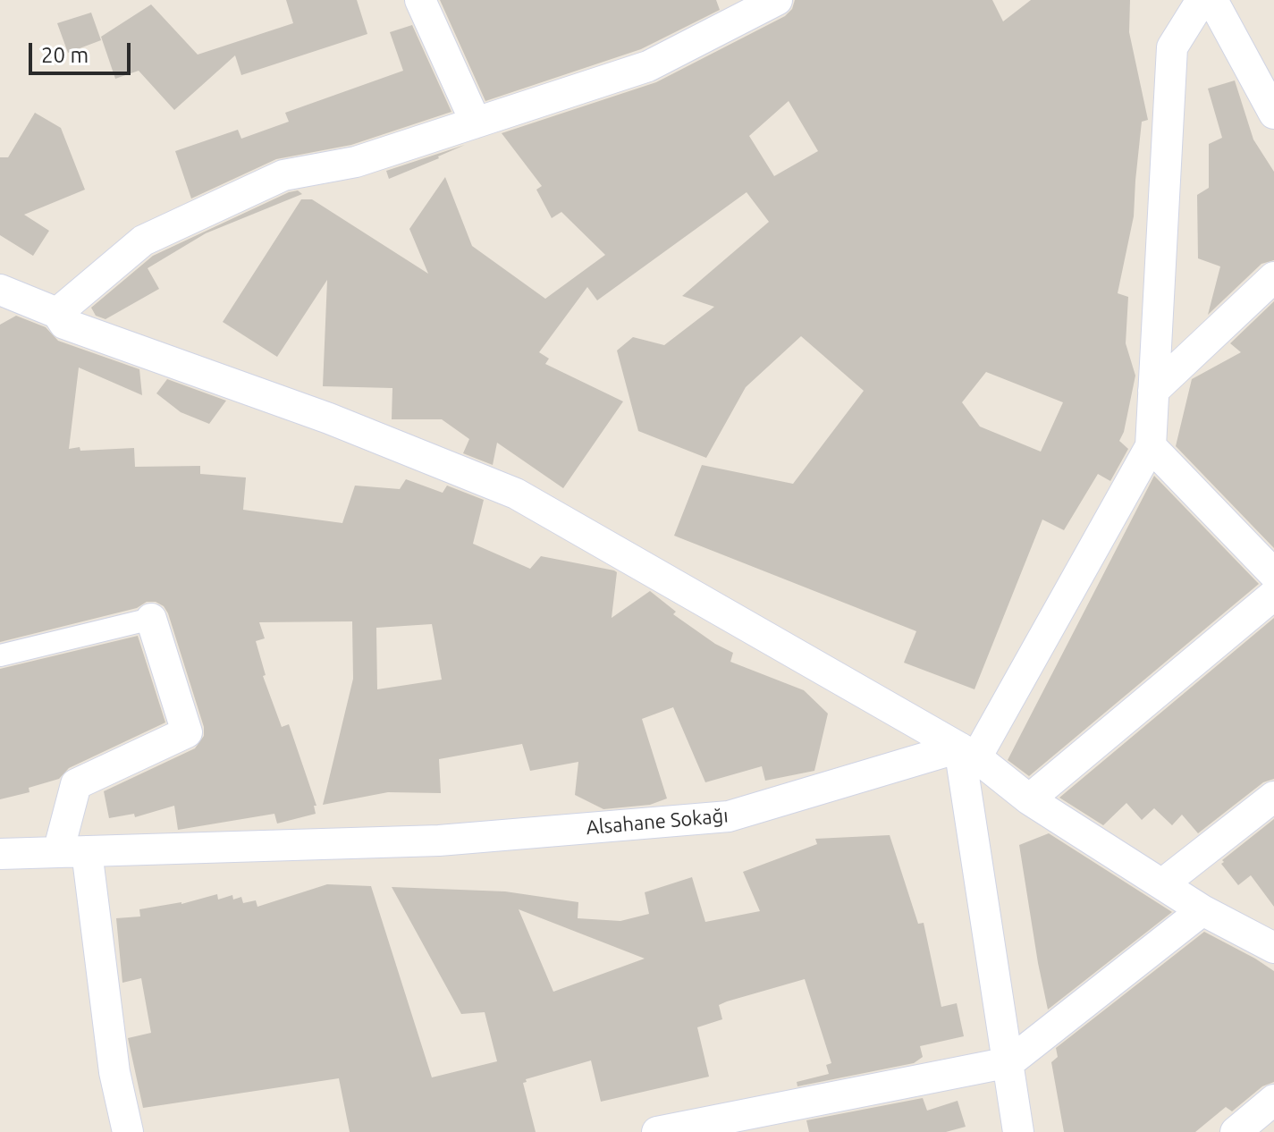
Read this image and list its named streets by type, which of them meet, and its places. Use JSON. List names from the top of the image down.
{
  "streets": {
    "street": ["Alsahane Sokağı"]
  },
  "scale_bar": "20 m"
}
